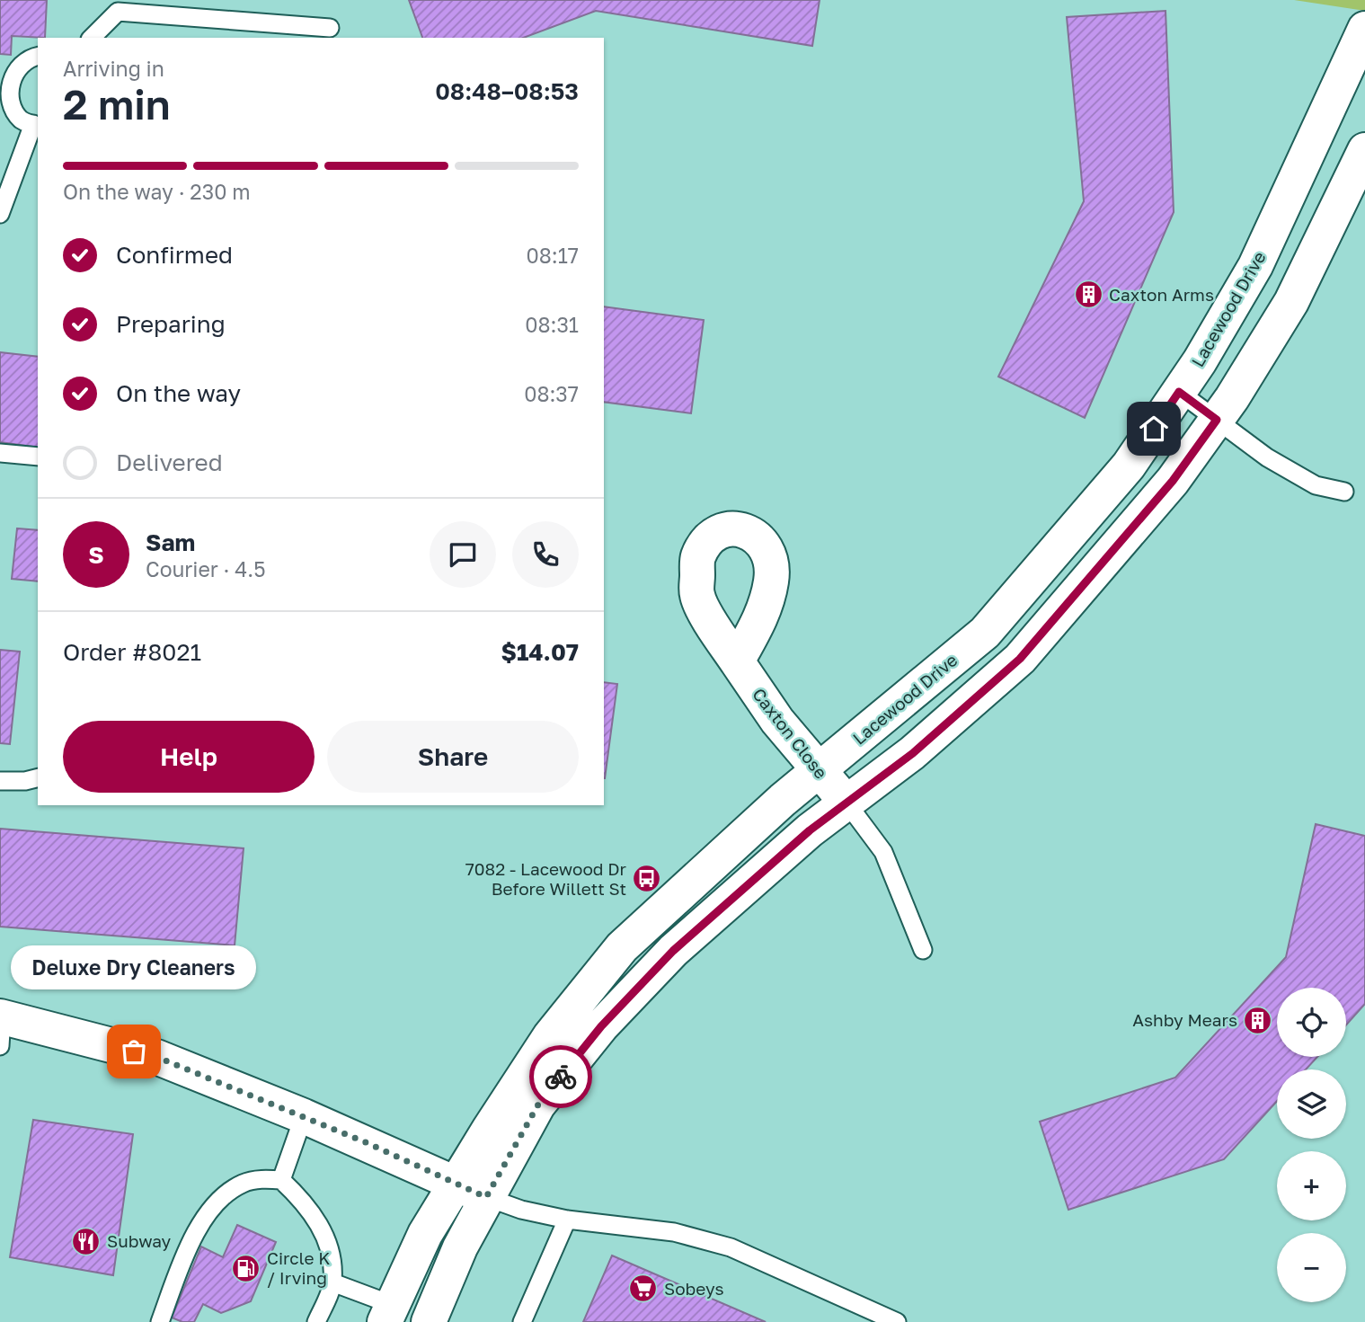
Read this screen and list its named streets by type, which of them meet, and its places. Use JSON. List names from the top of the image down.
{
  "streets": {
    "main road": ["Lacewood Drive", "Caxton Close"]
  },
  "crossings": [
    ["Lacewood Drive", "Caxton Close"]
  ],
  "places": {
    "building": ["Caxton Arms", "Ashby Mears"],
    "bus stop": ["7082 - Lacewood Dr Before Willett St"],
    "other": ["Deluxe Dry Cleaners"],
    "restaurant": ["Subway"],
    "fuel station": ["Circle K / Irving"],
    "supermarket": ["Sobeys"]
  },
  "page": {
    "heading": ["2 min", "Arriving in", "08:48–08:53"],
    "panel": [
      "Sam",
      "Courier · 4.5",
      "Order #8021",
      "$14.07"
    ],
    "bar": "On the way · 230 m",
    "list": [
      ["Confirmed", "08:17"],
      ["Preparing", "08:31"],
      ["On the way", "08:37"],
      "Delivered"
    ],
    "round": "S",
    "buttons": ["Help", "Share"],
    "bubble": "Deluxe Dry Cleaners",
    "map_buttons": ["+", "−"]
  }
}
